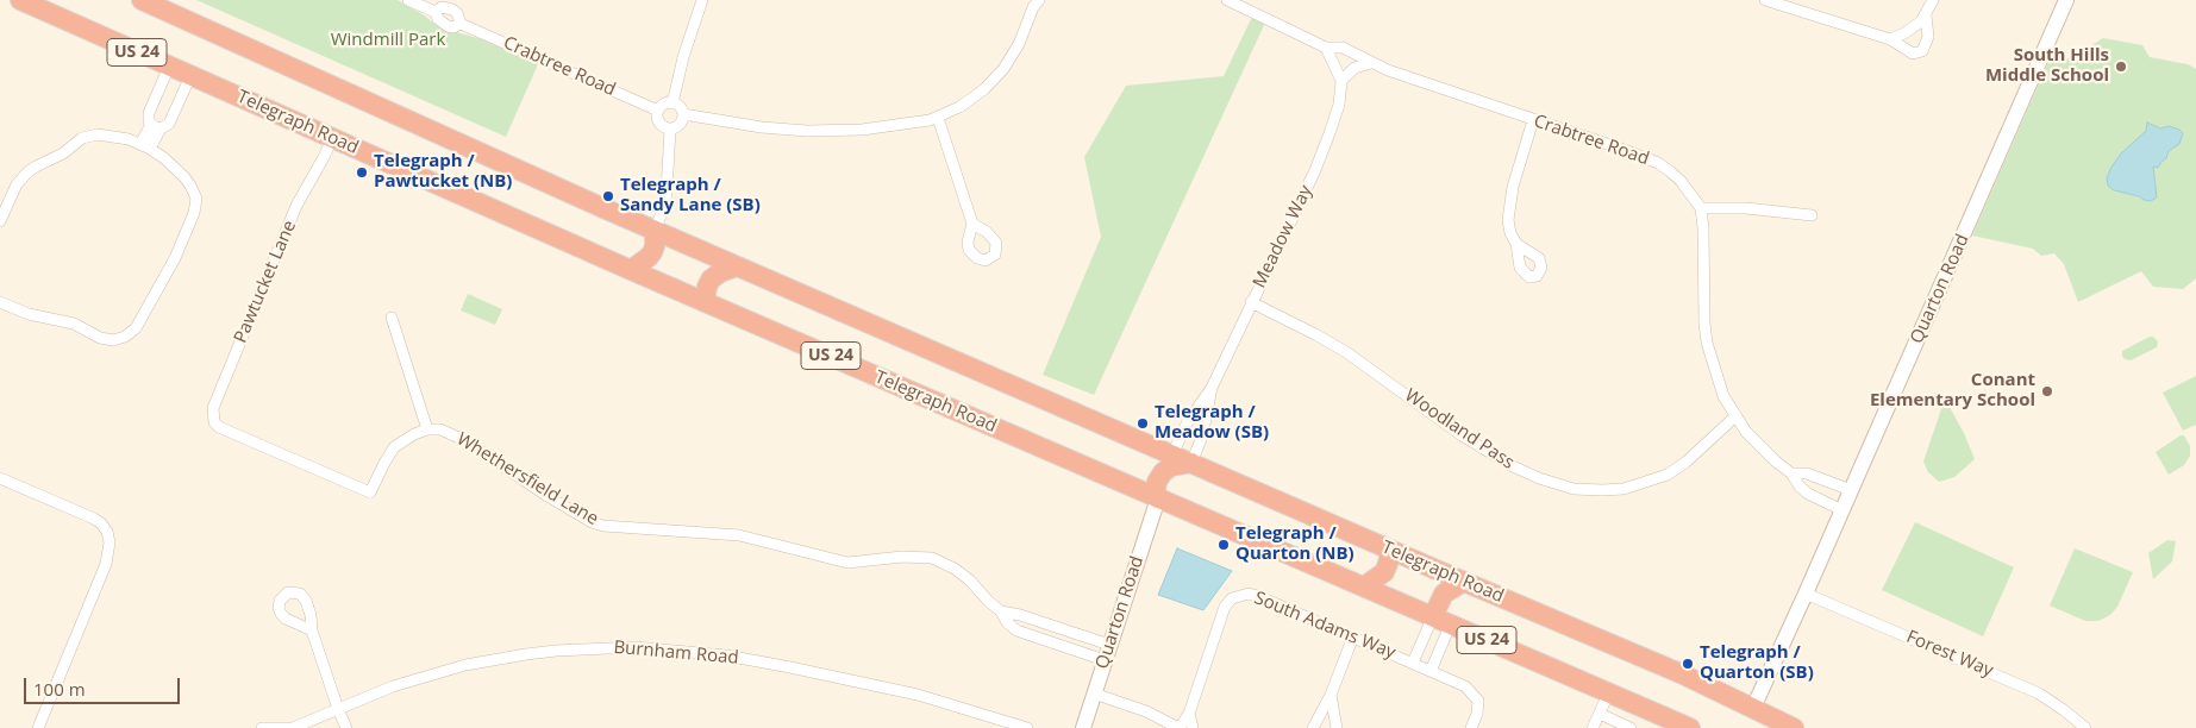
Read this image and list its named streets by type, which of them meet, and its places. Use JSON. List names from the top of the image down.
{
  "streets": {
    "highway": ["US 24", "Telegraph Road"],
    "street": [
      "Crabtree Road",
      "Meadow Way",
      "Pawtucket Lane",
      "Quarton Road",
      "Woodland Pass",
      "Whethersfield Lane",
      "South Adams Way",
      "Burnham Road",
      "Forest Way"
    ]
  },
  "crossings": [
    ["Telegraph Road", "Meadow Way"],
    ["Telegraph Road", "Pawtucket Lane"],
    ["Telegraph Road", "Quarton Road"],
    ["Meadow Way", "Woodland Pass"],
    ["Pawtucket Lane", "Whethersfield Lane"],
    ["Quarton Road", "Whethersfield Lane"],
    ["Quarton Road", "South Adams Way"],
    ["Quarton Road", "Forest Way"]
  ],
  "parks": ["Windmill Park"],
  "places": [
    "South Hills Middle School",
    "Telegraph / Pawtucket (NB)",
    "Telegraph / Sandy Lane (SB)",
    "Conant Elementary School",
    "Telegraph / Meadow (SB)",
    "Telegraph / Quarton (NB)",
    "Telegraph / Quarton (SB)"
  ],
  "scale_bar": "100 m"
}
